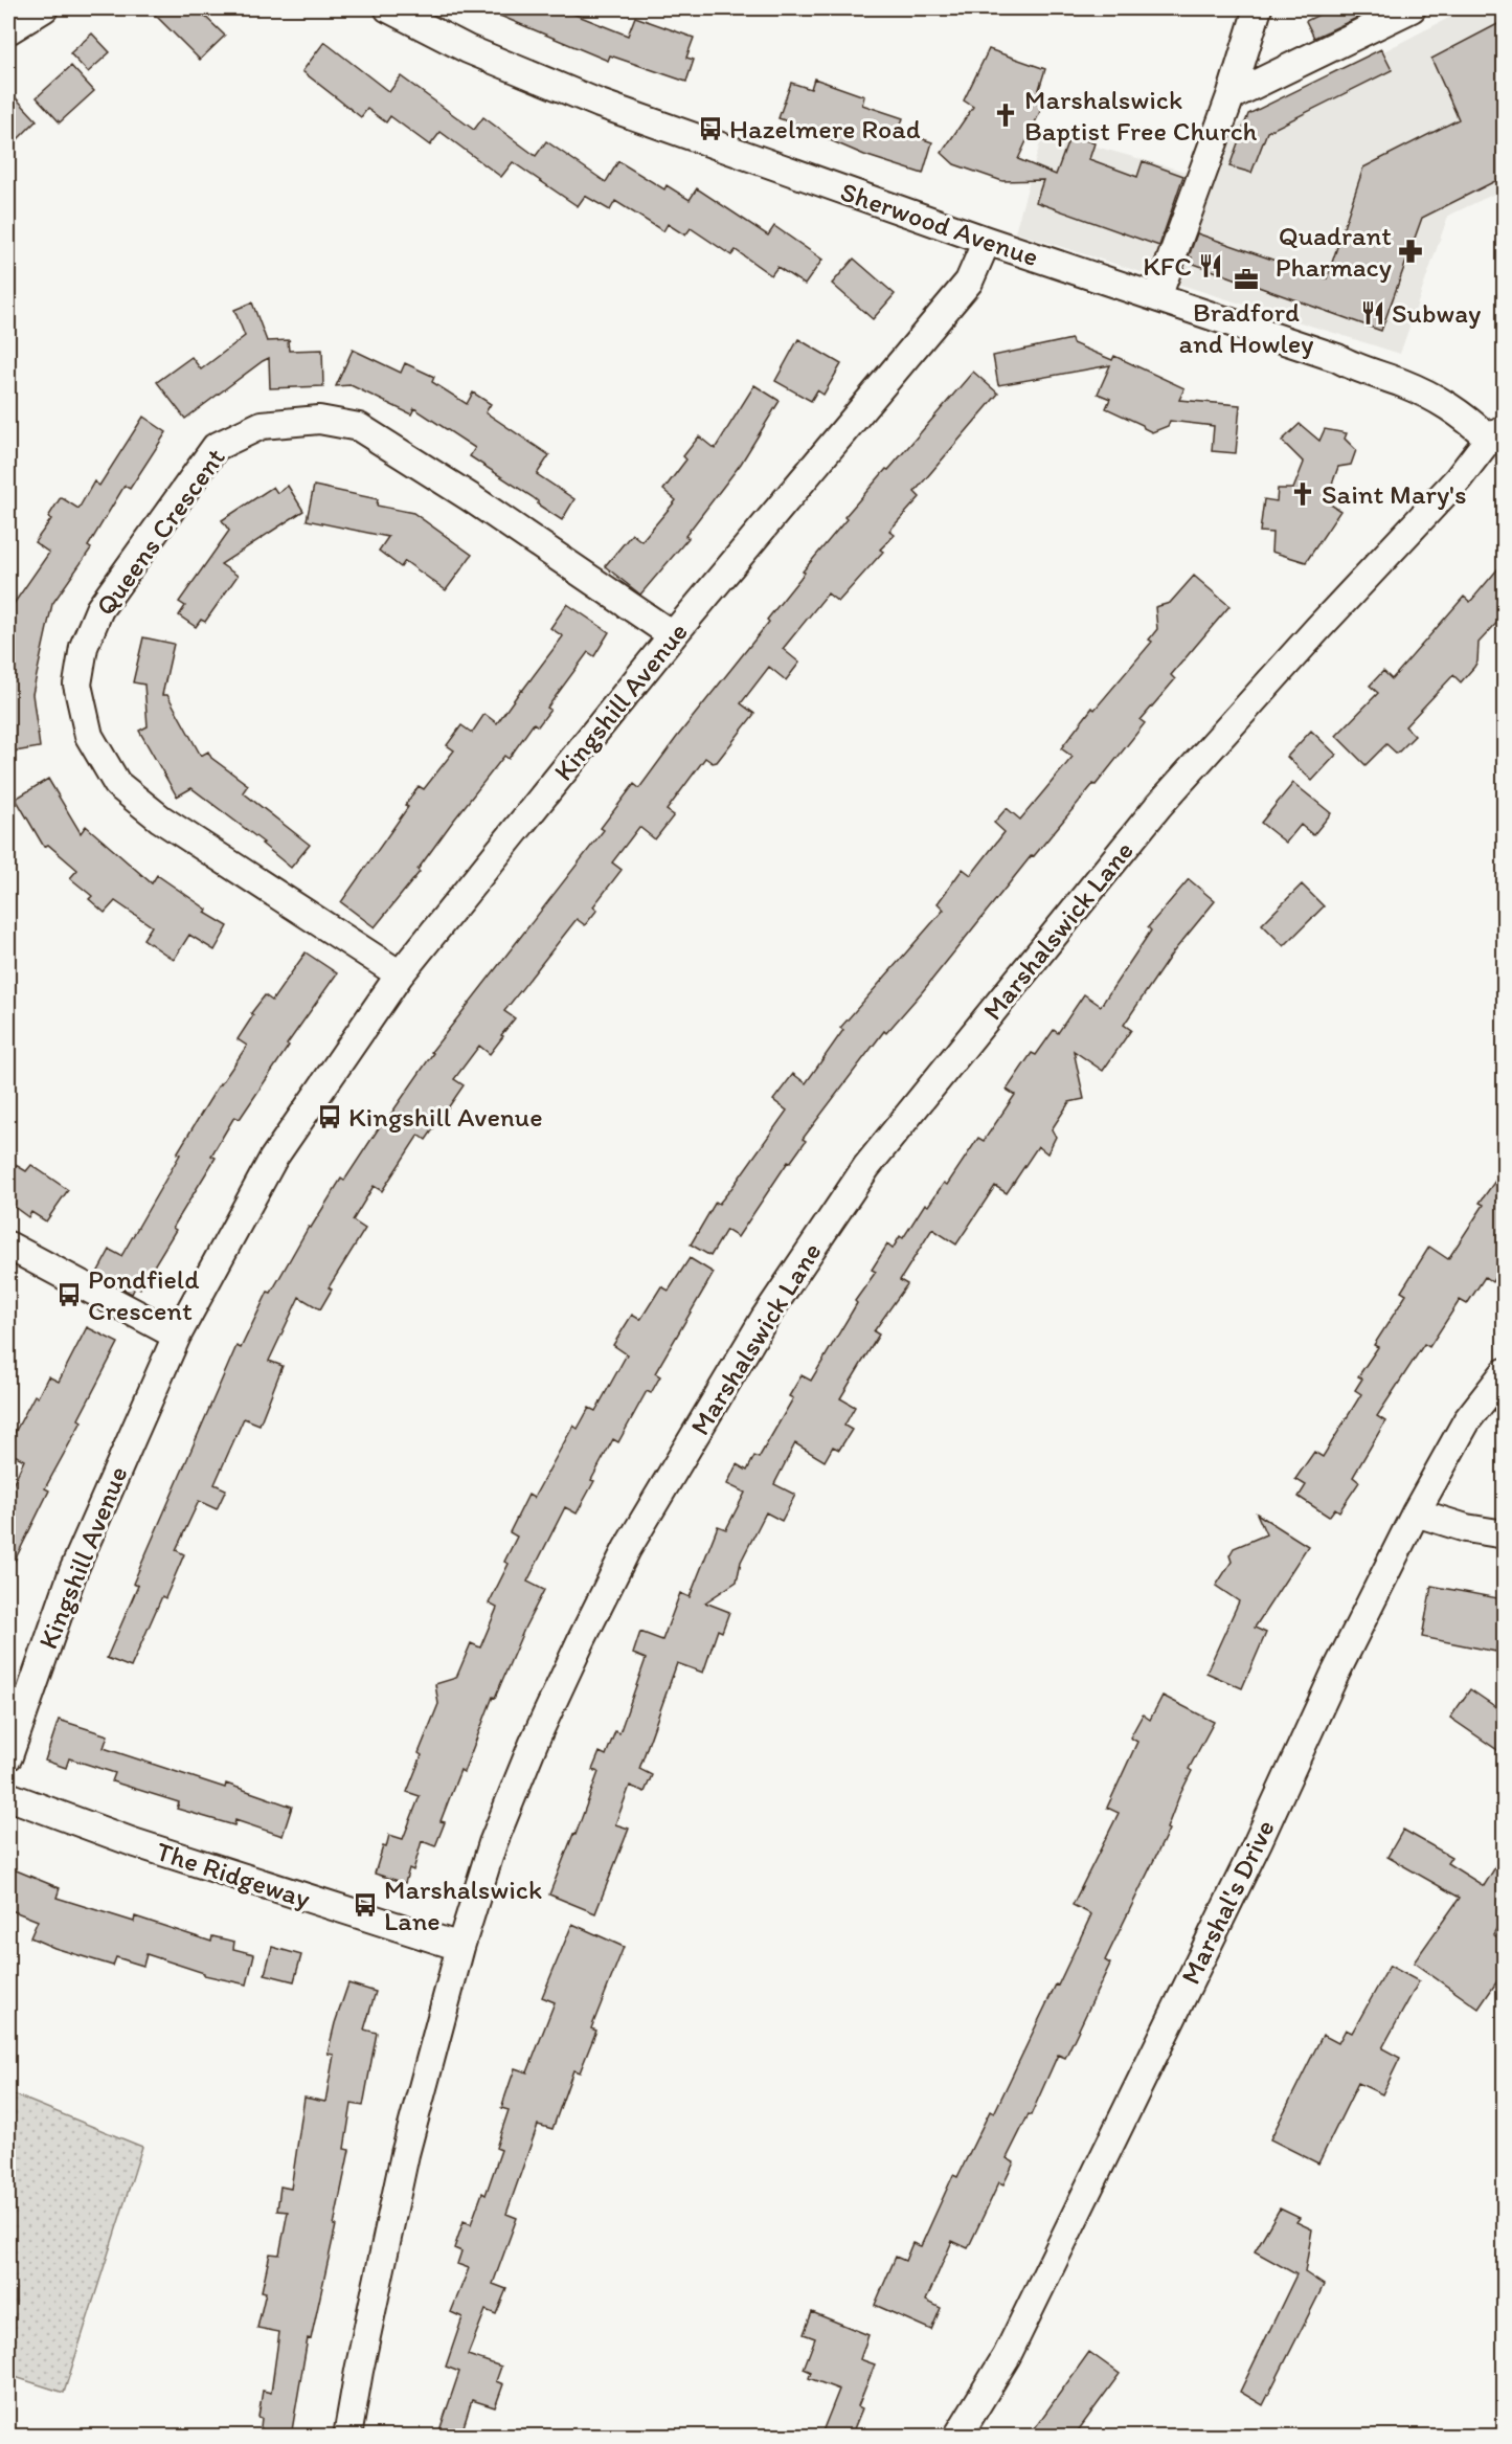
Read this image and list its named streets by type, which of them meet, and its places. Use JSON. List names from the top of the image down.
{
  "streets": {
    "street": [
      "Sherwood Avenue",
      "Queens Crescent",
      "Kingshill Avenue",
      "Marshalswick Lane",
      "The Ridgeway",
      "Marshal's Drive"
    ]
  },
  "crossings": [
    ["Sherwood Avenue", "Kingshill Avenue"],
    ["Sherwood Avenue", "Marshalswick Lane"],
    ["Queens Crescent", "Kingshill Avenue"],
    ["Marshalswick Lane", "The Ridgeway"]
  ],
  "places": {
    "church": ["Marshalswick Baptist Free Church", "Saint Mary's"],
    "bus stop": [
      "Hazelmere Road",
      "Kingshill Avenue",
      "Pondfield Crescent",
      "Marshalswick Lane"
    ],
    "pharmacy": ["Quadrant Pharmacy"],
    "restaurant": ["KFC", "Subway"],
    "office": ["Bradford and Howley"]
  }
}
